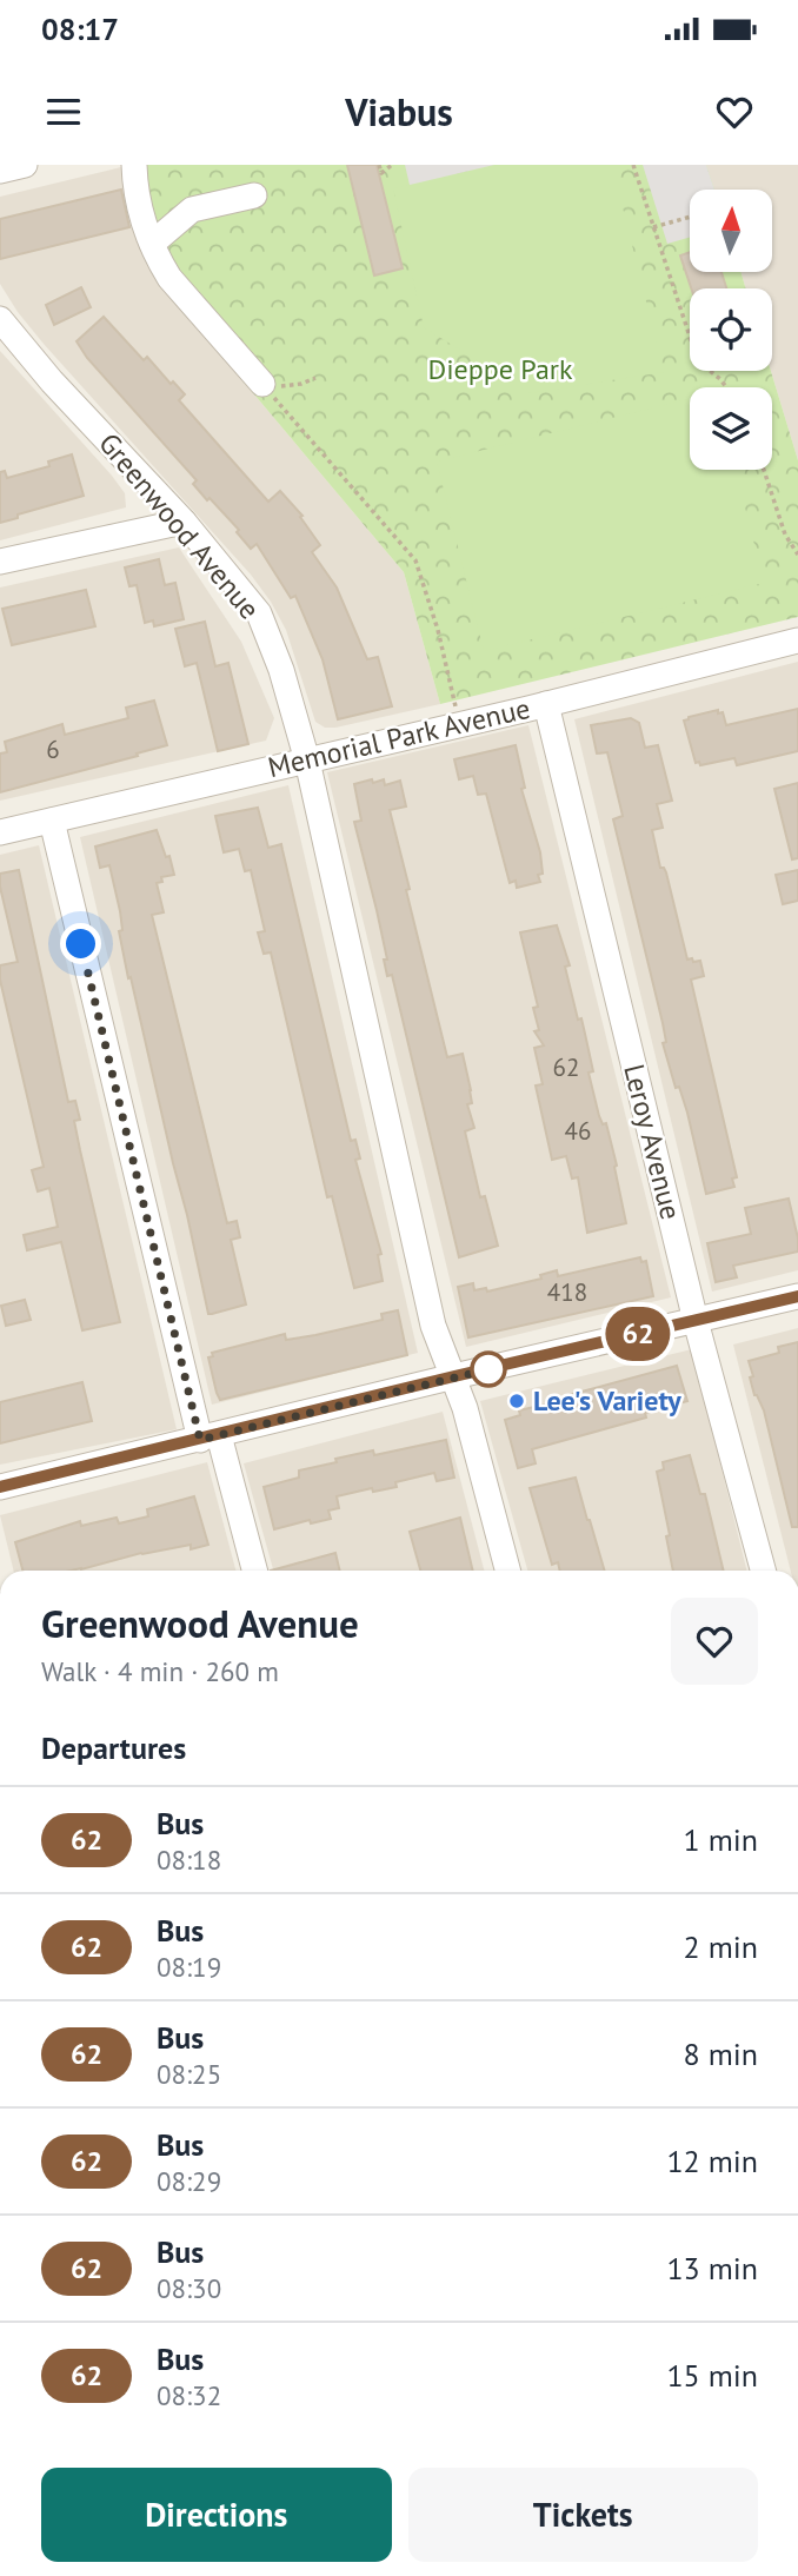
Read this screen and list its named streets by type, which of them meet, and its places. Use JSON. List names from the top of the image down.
{
  "streets": {
    "street": ["Greenwood Avenue", "Memorial Park Avenue", "Leroy Avenue"]
  },
  "crossings": [
    ["Greenwood Avenue", "Memorial Park Avenue"],
    ["Memorial Park Avenue", "Leroy Avenue"]
  ],
  "parks": ["Dieppe Park"],
  "places": ["Lee's Variety"],
  "lines": ["bus line 62"],
  "house_numbers": [
    "6",
    "62",
    "46",
    "418"
  ],
  "north": "top",
  "page": {
    "status": "08:17",
    "header": "Viabus",
    "on_map": "62",
    "heading": [
      ["Greenwood Avenue", "Walk · 4 min · 260 m"],
      "Departures"
    ],
    "list": [
      {
        "mark": "62",
        "name": "Bus",
        "note": "08:18",
        "value": "1 min"
      },
      {
        "mark": "62",
        "name": "Bus",
        "note": "08:19",
        "value": "2 min"
      },
      {
        "mark": "62",
        "name": "Bus",
        "note": "08:25",
        "value": "8 min"
      },
      {
        "mark": "62",
        "name": "Bus",
        "note": "08:29",
        "value": "12 min"
      },
      {
        "mark": "62",
        "name": "Bus",
        "note": "08:30",
        "value": "13 min"
      },
      {
        "mark": "62",
        "name": "Bus",
        "note": "08:32",
        "value": "15 min"
      }
    ],
    "buttons": ["Directions", "Tickets"]
  }
}
